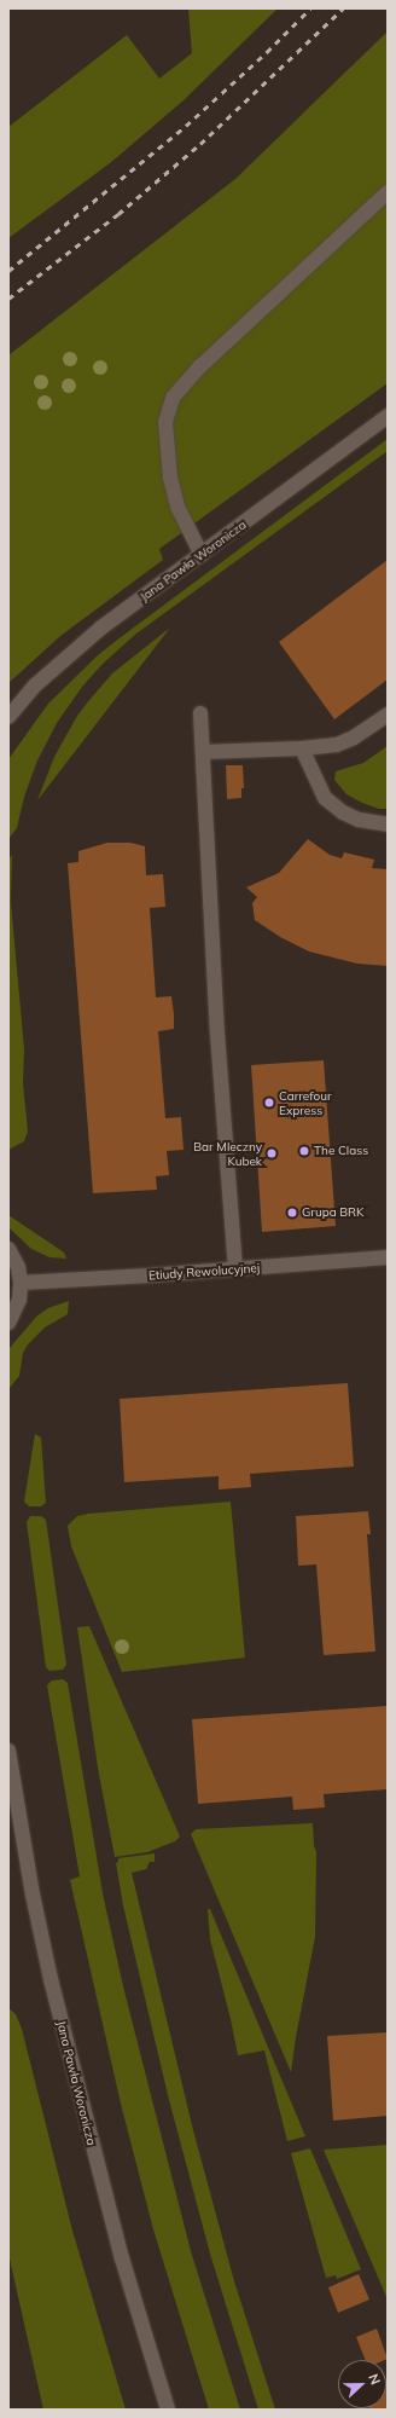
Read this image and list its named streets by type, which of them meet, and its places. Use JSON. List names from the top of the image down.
{
  "streets": {
    "street": ["Jana Pawła Woronicza", "Etiudy Rewolucyjnej"]
  },
  "places": [
    "Carrefour Express",
    "The Class",
    "Bar Mleczny Kubek",
    "Grupa BRK"
  ],
  "north": "right"
}
